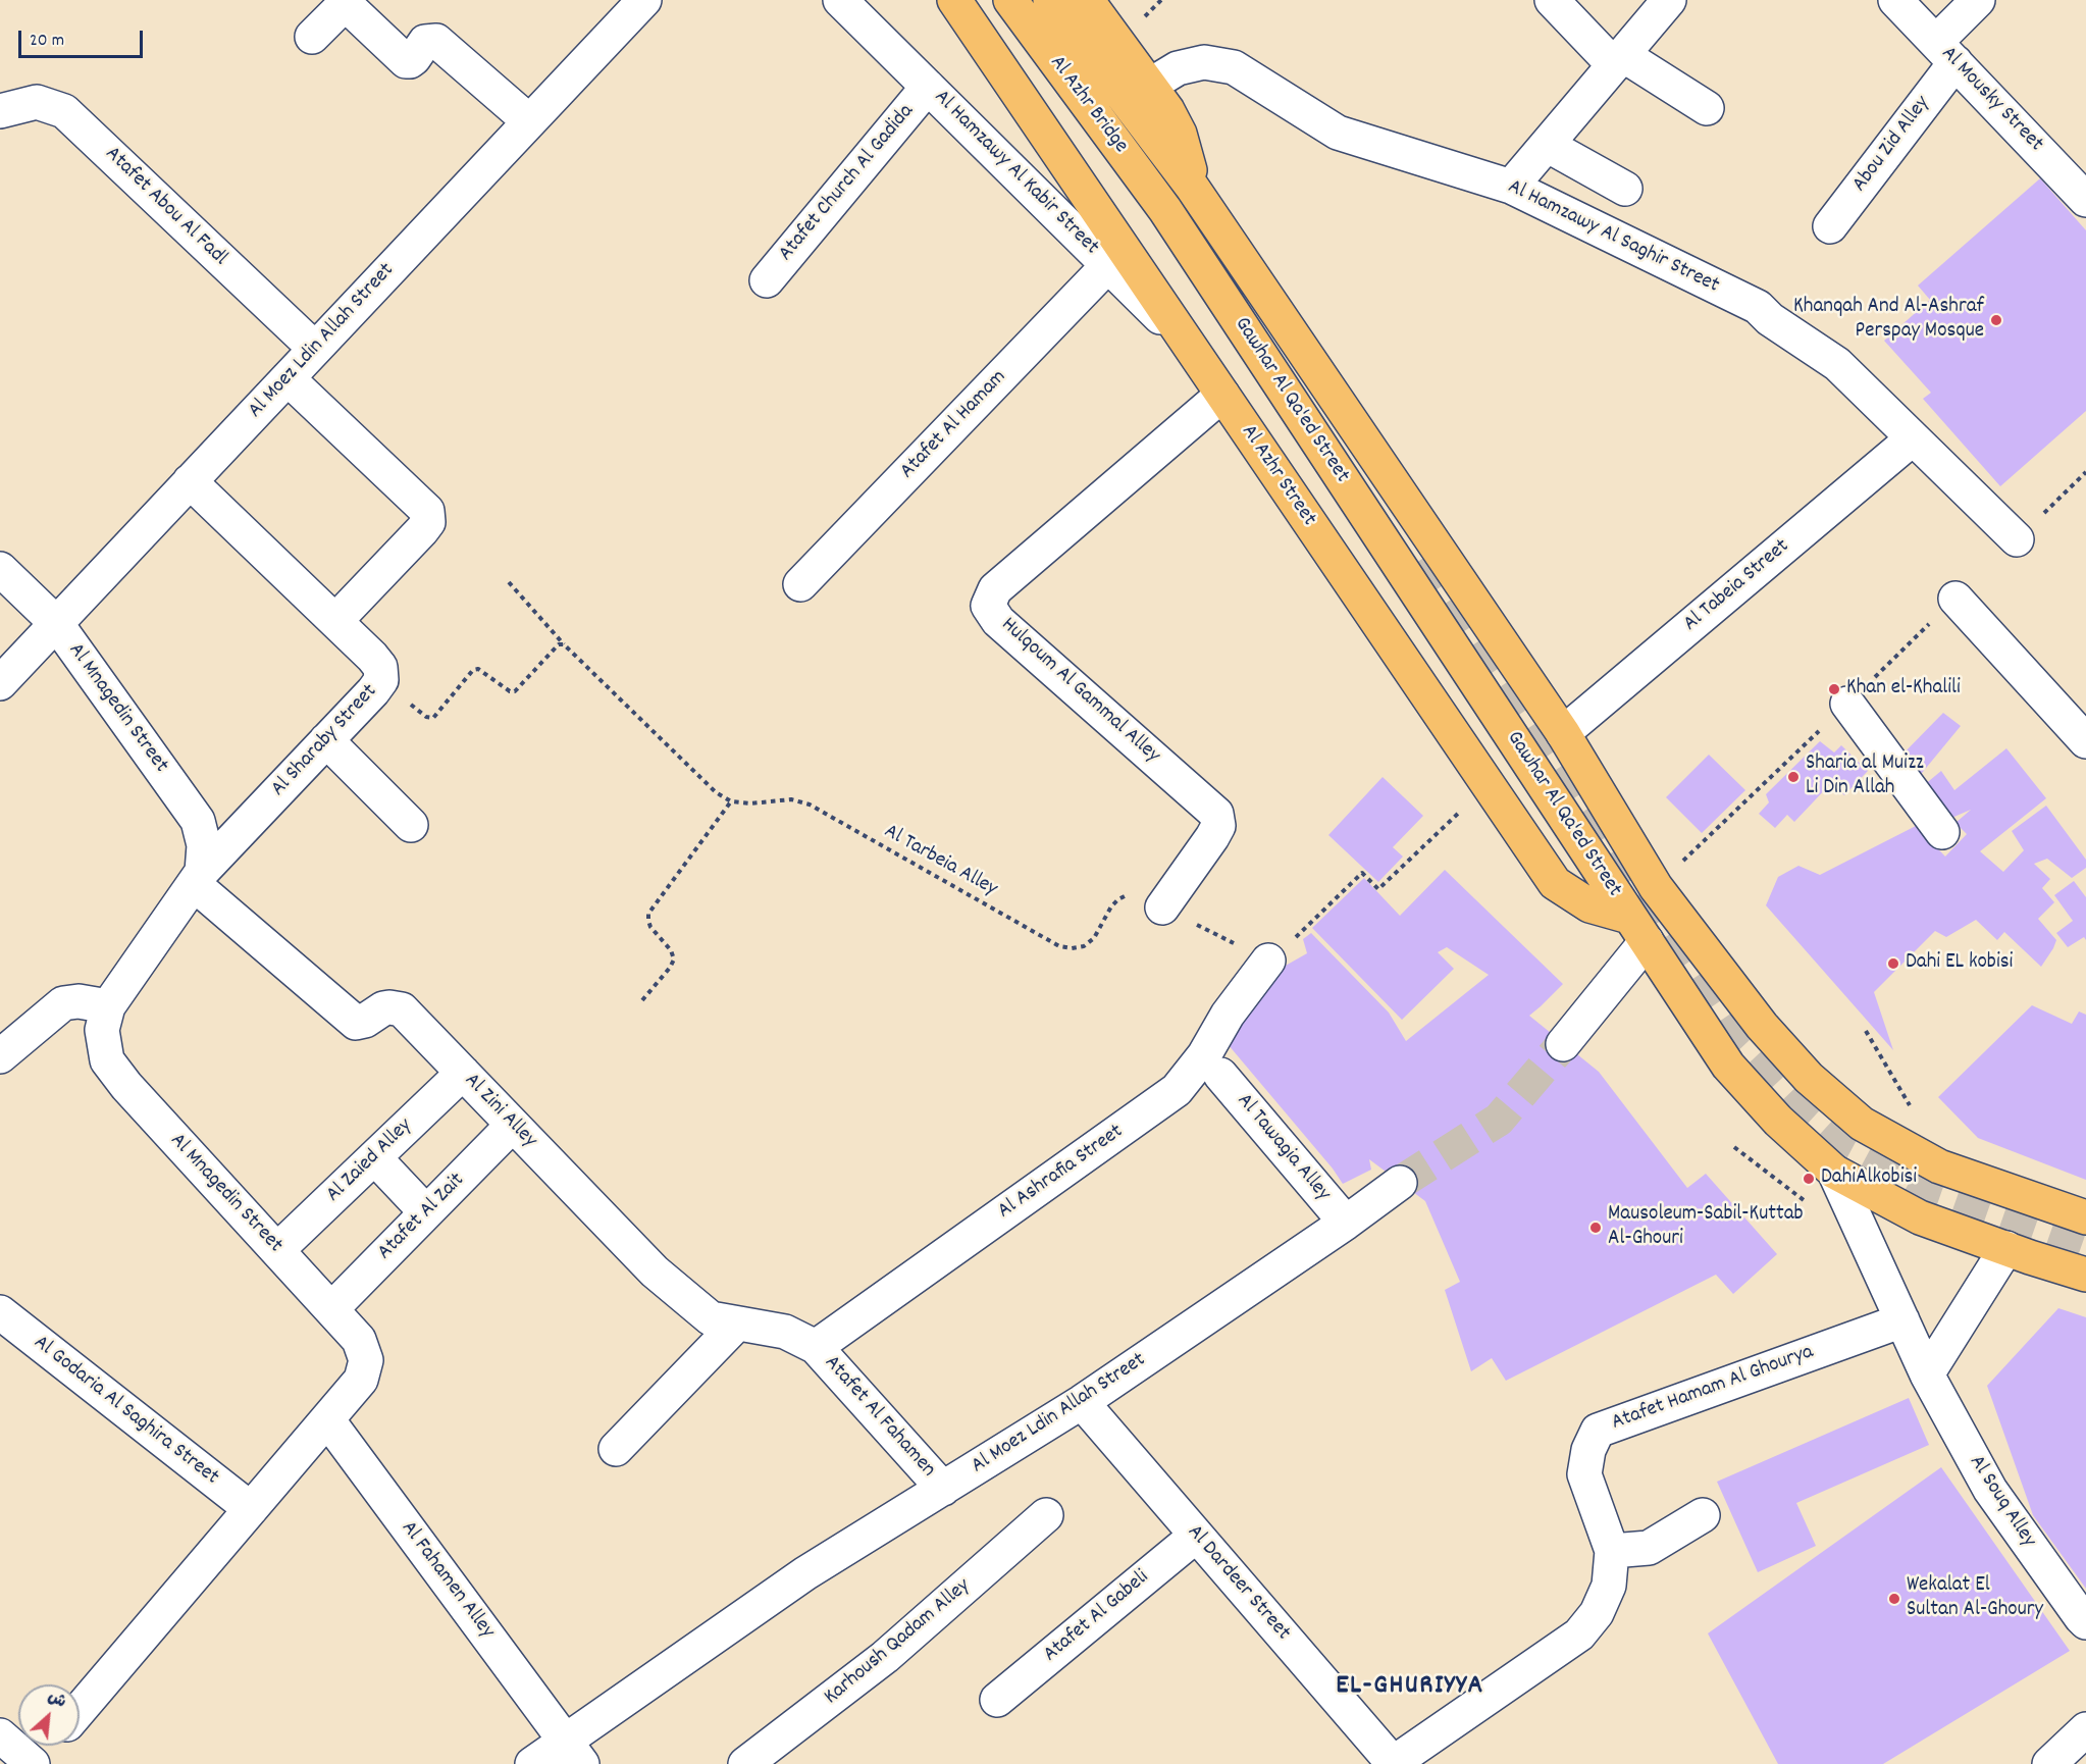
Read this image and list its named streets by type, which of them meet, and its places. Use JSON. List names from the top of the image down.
{
  "streets": {
    "main road": ["Al Azhr Bridge", "Gawhar Al Qa'ed Street", "Al Azhr Street"],
    "street": [
      "Al Mousky Street",
      "Abou Zid Alley",
      "Al Hamzawy Al Kabir Street",
      "Atafet Church Al Gadida",
      "Atafet Abou Al Fadl",
      "Al Hamzawy Al Saghir Street",
      "Al Moez Ldin Allah Street",
      "Atafet Al Hamam",
      "Al Tabeia Street",
      "Hulqoum Al Gammal Alley",
      "Al Mnagedin Street",
      "Al Sharaby Street",
      "Al Zini Alley",
      "Al Tawagia Alley",
      "Al Zaied Alley",
      "Al Ashrafia Street",
      "Atafet Al Zait",
      "Atafet Hamam Al Ghourya",
      "Al Godaria Al Saghira Street",
      "Atafet Al Fahamen",
      "Al Souq Alley",
      "Al Fahamen Alley",
      "Al Dardeer Street",
      "Atafet Al Gabeli",
      "Karhoush Qadam Alley"
    ],
    "path": ["Al Tarbeia Alley"]
  },
  "crossings": [
    ["Al Mousky Street", "Abou Zid Alley"],
    ["Al Azhr Bridge", "Gawhar Al Qa'ed Street"],
    ["Al Hamzawy Al Kabir Street", "Atafet Church Al Gadida"],
    ["Al Hamzawy Al Kabir Street", "Atafet Al Hamam"],
    ["Al Hamzawy Al Kabir Street", "Al Azhr Street"],
    ["Atafet Abou Al Fadl", "Al Moez Ldin Allah Street"],
    ["Al Hamzawy Al Saghir Street", "Al Tabeia Street"],
    ["Al Moez Ldin Allah Street", "Al Mnagedin Street"],
    ["Al Moez Ldin Allah Street", "Al Sharaby Street"],
    ["Al Moez Ldin Allah Street", "Al Tawagia Alley"],
    ["Al Moez Ldin Allah Street", "Atafet Al Fahamen"],
    ["Al Moez Ldin Allah Street", "Al Fahamen Alley"],
    ["Al Moez Ldin Allah Street", "Al Dardeer Street"],
    ["Gawhar Al Qa'ed Street", "Al Azhr Street"],
    ["Gawhar Al Qa'ed Street", "Al Tabeia Street"],
    ["Gawhar Al Qa'ed Street", "Al Souq Alley"],
    ["Al Azhr Street", "Hulqoum Al Gammal Alley"],
    ["Hulqoum Al Gammal Alley", "Al Tarbeia Alley"],
    ["Al Mnagedin Street", "Al Sharaby Street"],
    ["Al Mnagedin Street", "Al Zini Alley"],
    ["Al Mnagedin Street", "Al Zaied Alley"],
    ["Al Mnagedin Street", "Atafet Al Zait"],
    ["Al Mnagedin Street", "Al Godaria Al Saghira Street"],
    ["Al Mnagedin Street", "Al Fahamen Alley"],
    ["Al Sharaby Street", "Al Zini Alley"],
    ["Al Tarbeia Alley", "Al Ashrafia Street"],
    ["Al Zini Alley", "Al Zaied Alley"],
    ["Al Zini Alley", "Al Ashrafia Street"],
    ["Al Zini Alley", "Atafet Al Zait"],
    ["Al Zini Alley", "Atafet Al Fahamen"],
    ["Al Ashrafia Street", "Atafet Al Fahamen"],
    ["Atafet Hamam Al Ghourya", "Al Souq Alley"],
    ["Atafet Hamam Al Ghourya", "Al Dardeer Street"],
    ["Al Dardeer Street", "Atafet Al Gabeli"]
  ],
  "districts": ["EL-GHURIYYA"],
  "places": [
    "Khanqah And Al-Ashraf Perspay Mosque",
    "Khan el-Khalili",
    "Sharia al Muizz Li Din Allah",
    "Dahi EL kobisi",
    "DahiAlkobisi",
    "Mausoleum-Sabil-Kuttab Al-Ghouri",
    "Wekalat El Sultan Al-Ghoury"
  ],
  "scale_bar": "20 m",
  "north": "top right"
}
